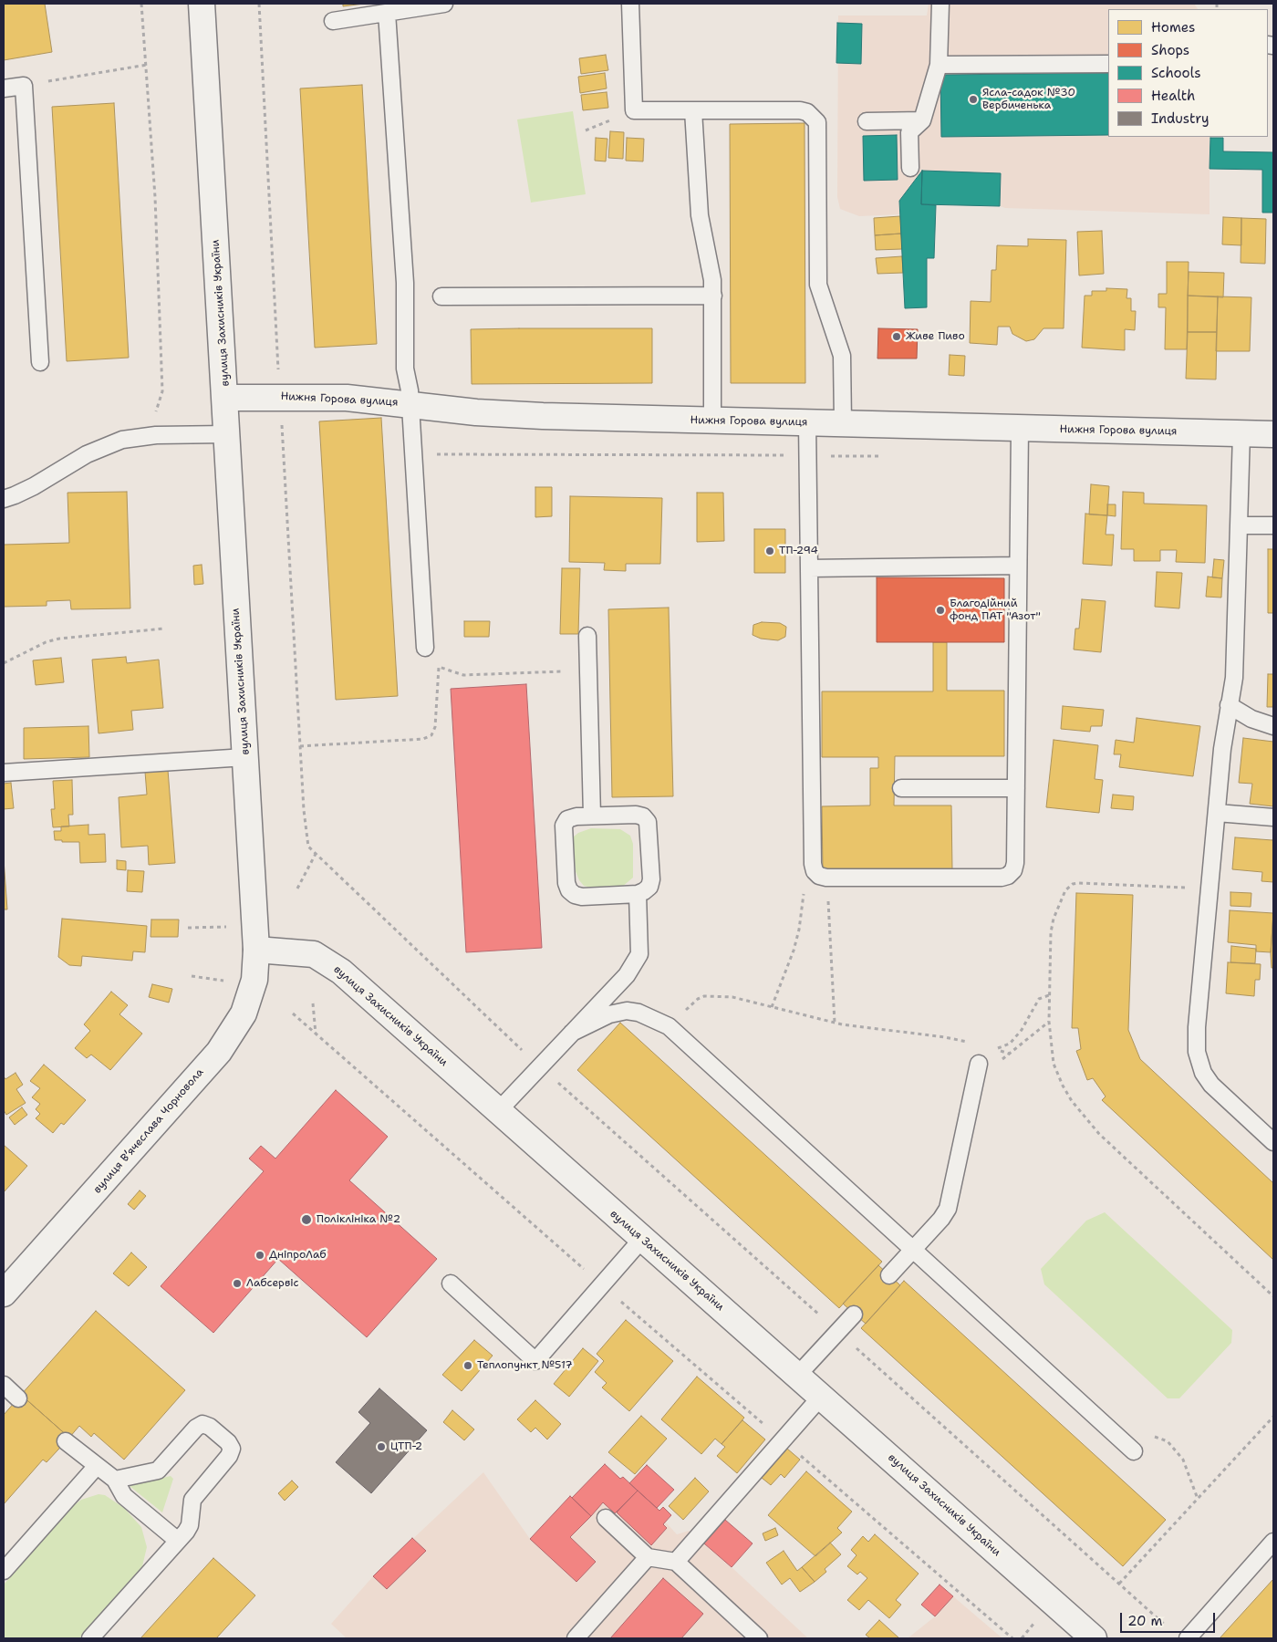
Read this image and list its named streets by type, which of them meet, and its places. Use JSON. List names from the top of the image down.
{
  "streets": {
    "street": ["вулиця Захисників України", "Нижня Горова вулиця", "вулиця Вʼячеслава Чорновола"]
  },
  "crossings": [
    ["вулиця Захисників України", "Нижня Горова вулиця"],
    ["вулиця Захисників України", "вулиця Вʼячеслава Чорновола"]
  ],
  "places": [
    "Ясла-садок №30 Вербиченька",
    "Живе Пиво",
    "ТП-294",
    "Благодійний фонд ПАТ \"Азот\"",
    "Поліклініка №2",
    "ДніпроЛаб",
    "Лабсервіс",
    "Теплопункт №517",
    "ЦТП-2"
  ],
  "legend": [
    "Homes",
    "Shops",
    "Schools",
    "Health",
    "Industry"
  ],
  "scale_bar": "20 m"
}
